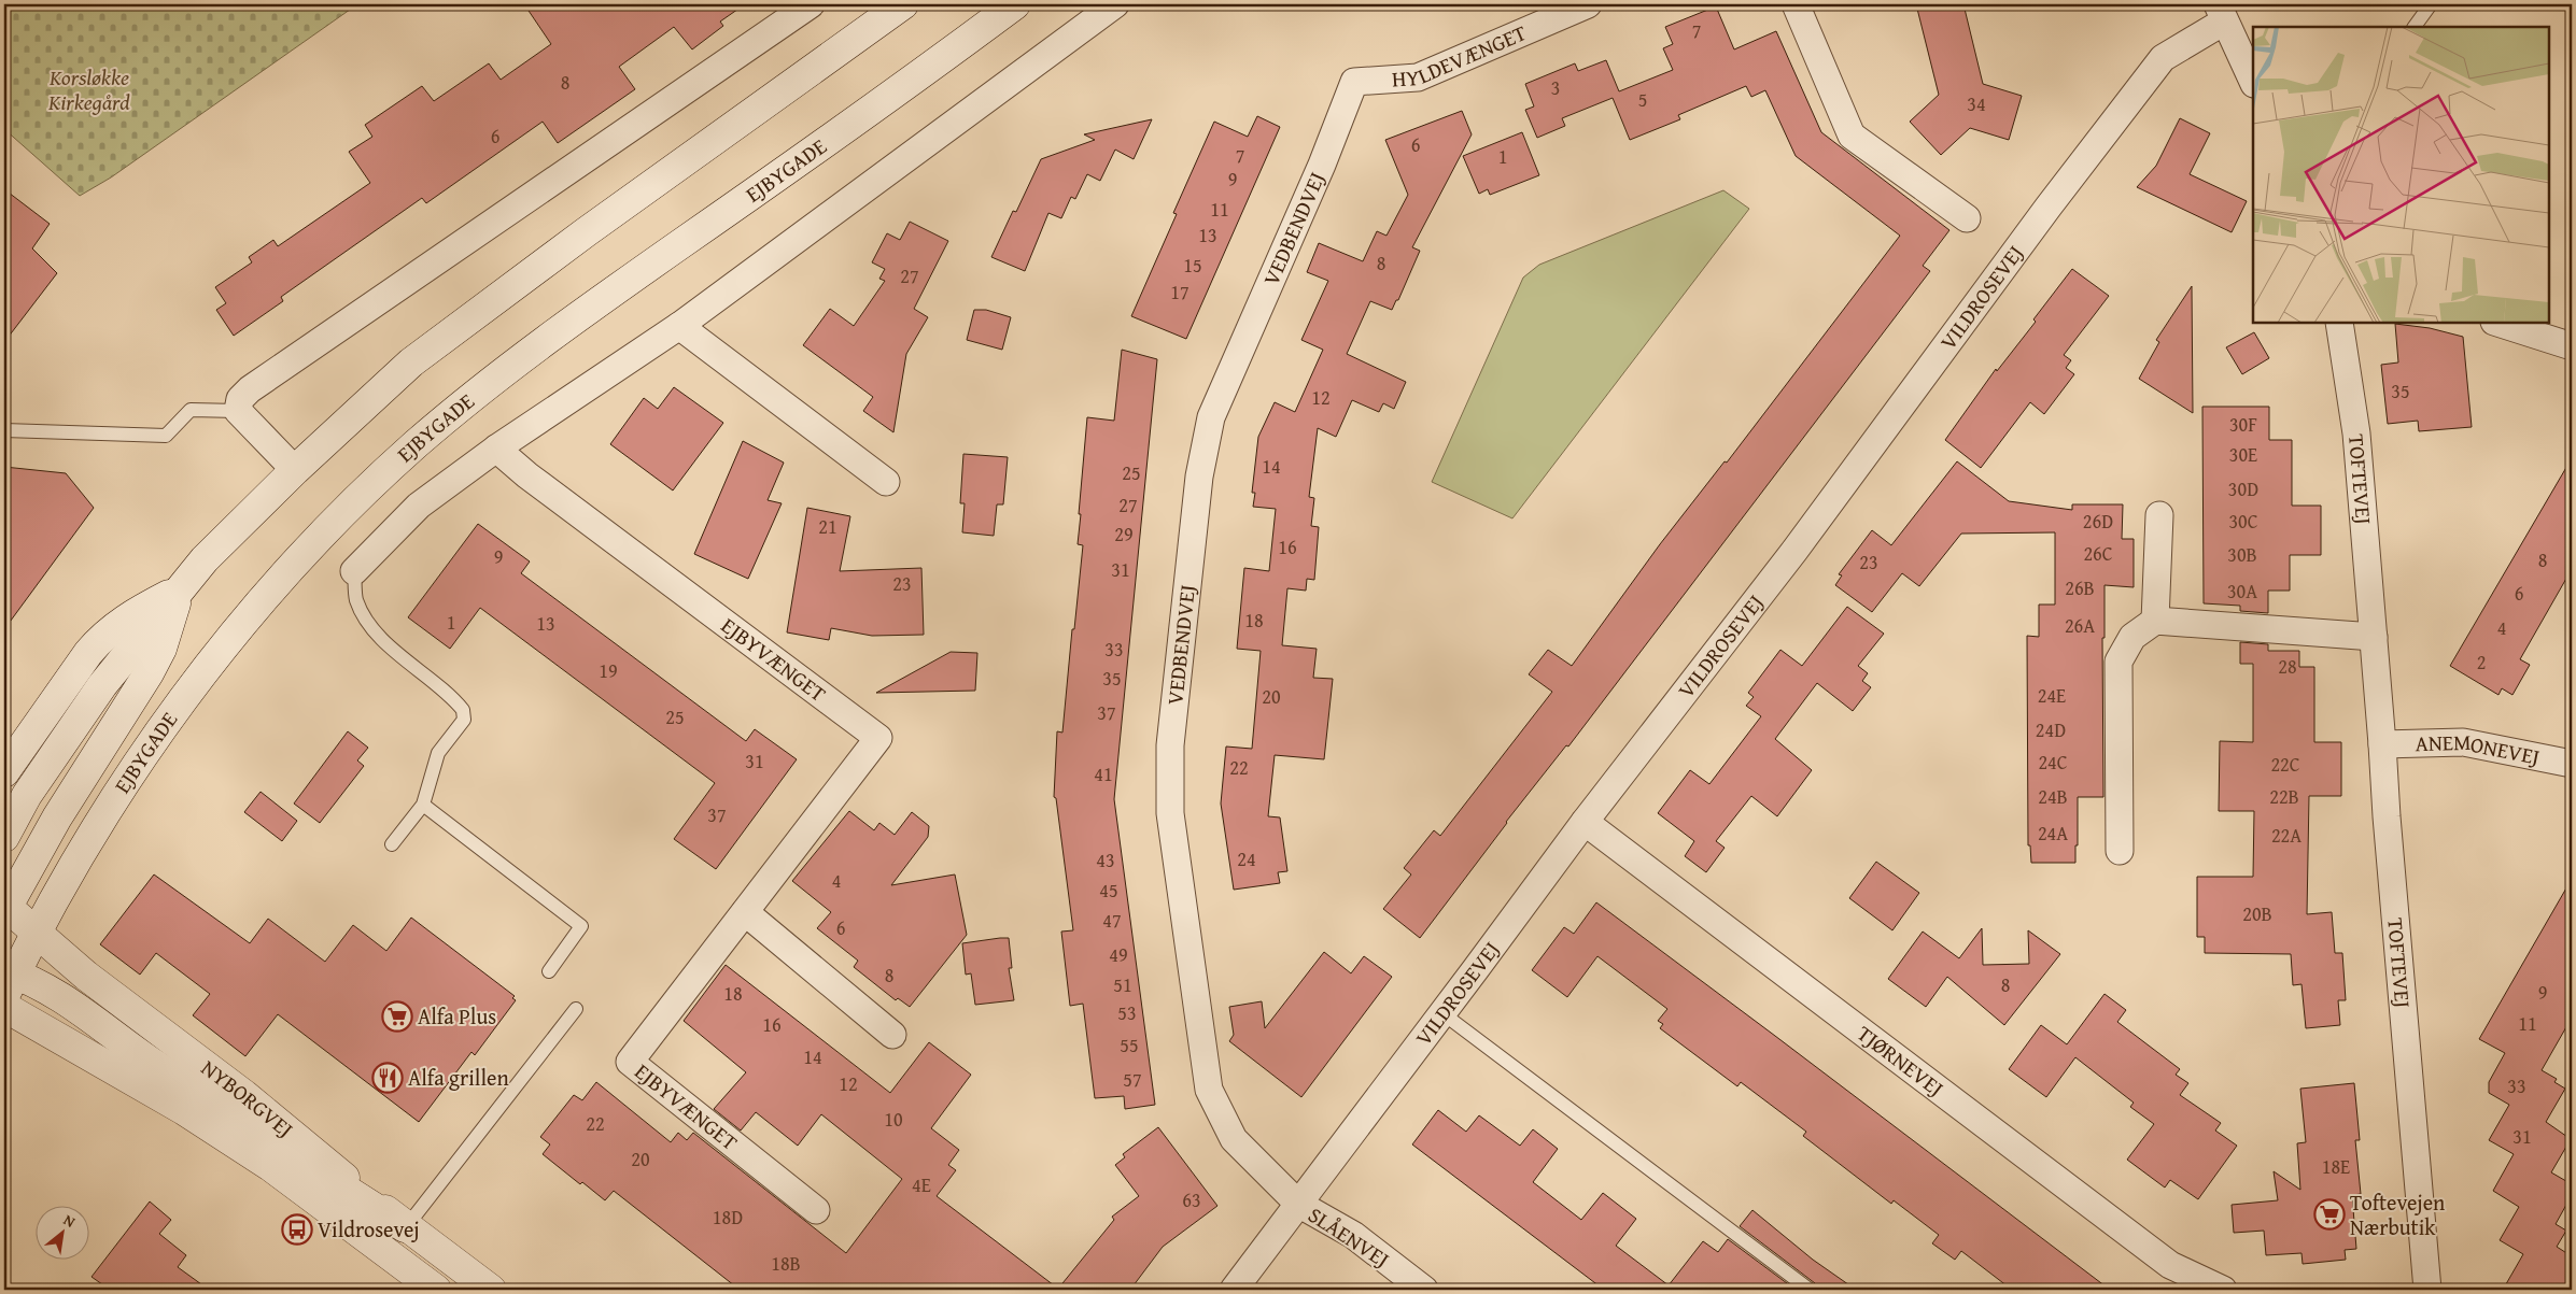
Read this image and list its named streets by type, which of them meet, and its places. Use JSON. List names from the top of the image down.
{
  "streets": {
    "main road": ["EJBYGADE", "NYBORGVEJ"],
    "street": [
      "HYLDEVÆNGET",
      "VEDBENDVEJ",
      "VILDROSEVEJ",
      "TOFTEVEJ",
      "EJBYVÆNGET",
      "ANEMONEVEJ",
      "TJØRNEVEJ",
      "SLÅENVEJ"
    ]
  },
  "crossings": [
    ["HYLDEVÆNGET", "VEDBENDVEJ"],
    ["EJBYGADE", "NYBORGVEJ"],
    ["VEDBENDVEJ", "VILDROSEVEJ"],
    ["VEDBENDVEJ", "SLÅENVEJ"],
    ["VILDROSEVEJ", "TJØRNEVEJ"],
    ["VILDROSEVEJ", "SLÅENVEJ"],
    ["TOFTEVEJ", "ANEMONEVEJ"]
  ],
  "parks": ["Korsløkke Kirkegård"],
  "places": {
    "supermarket": ["Alfa Plus", "Toftevejen Nærbutik"],
    "restaurant": ["Alfa grillen"],
    "bus stop": ["Vildrosevej"]
  },
  "house_numbers": [
    "7",
    "8",
    "3",
    "5",
    "34",
    "6",
    "6",
    "7",
    "1",
    "9",
    "11",
    "13",
    "8",
    "15",
    "27",
    "17",
    "35",
    "12",
    "30F",
    "30E",
    "14",
    "25",
    "30D",
    "27",
    "26D",
    "30C",
    "21",
    "29",
    "16",
    "26C",
    "30B",
    "9",
    "8",
    "23",
    "31",
    "23",
    "26B",
    "30A",
    "6",
    "18",
    "1",
    "13",
    "26A",
    "4",
    "33",
    "2",
    "28",
    "19",
    "35",
    "24E",
    "20",
    "37",
    "25",
    "24D",
    "31",
    "24C",
    "22C",
    "22",
    "41",
    "24B",
    "22B",
    "37",
    "24A",
    "22A",
    "24",
    "43",
    "4",
    "45",
    "20B",
    "47",
    "6",
    "49",
    "8",
    "51",
    "8",
    "9",
    "18",
    "53",
    "11",
    "16",
    "55",
    "14",
    "57",
    "12",
    "33",
    "10",
    "22",
    "31",
    "20",
    "18E",
    "4E",
    "63",
    "18D",
    "18B"
  ],
  "north": "top right"
}
